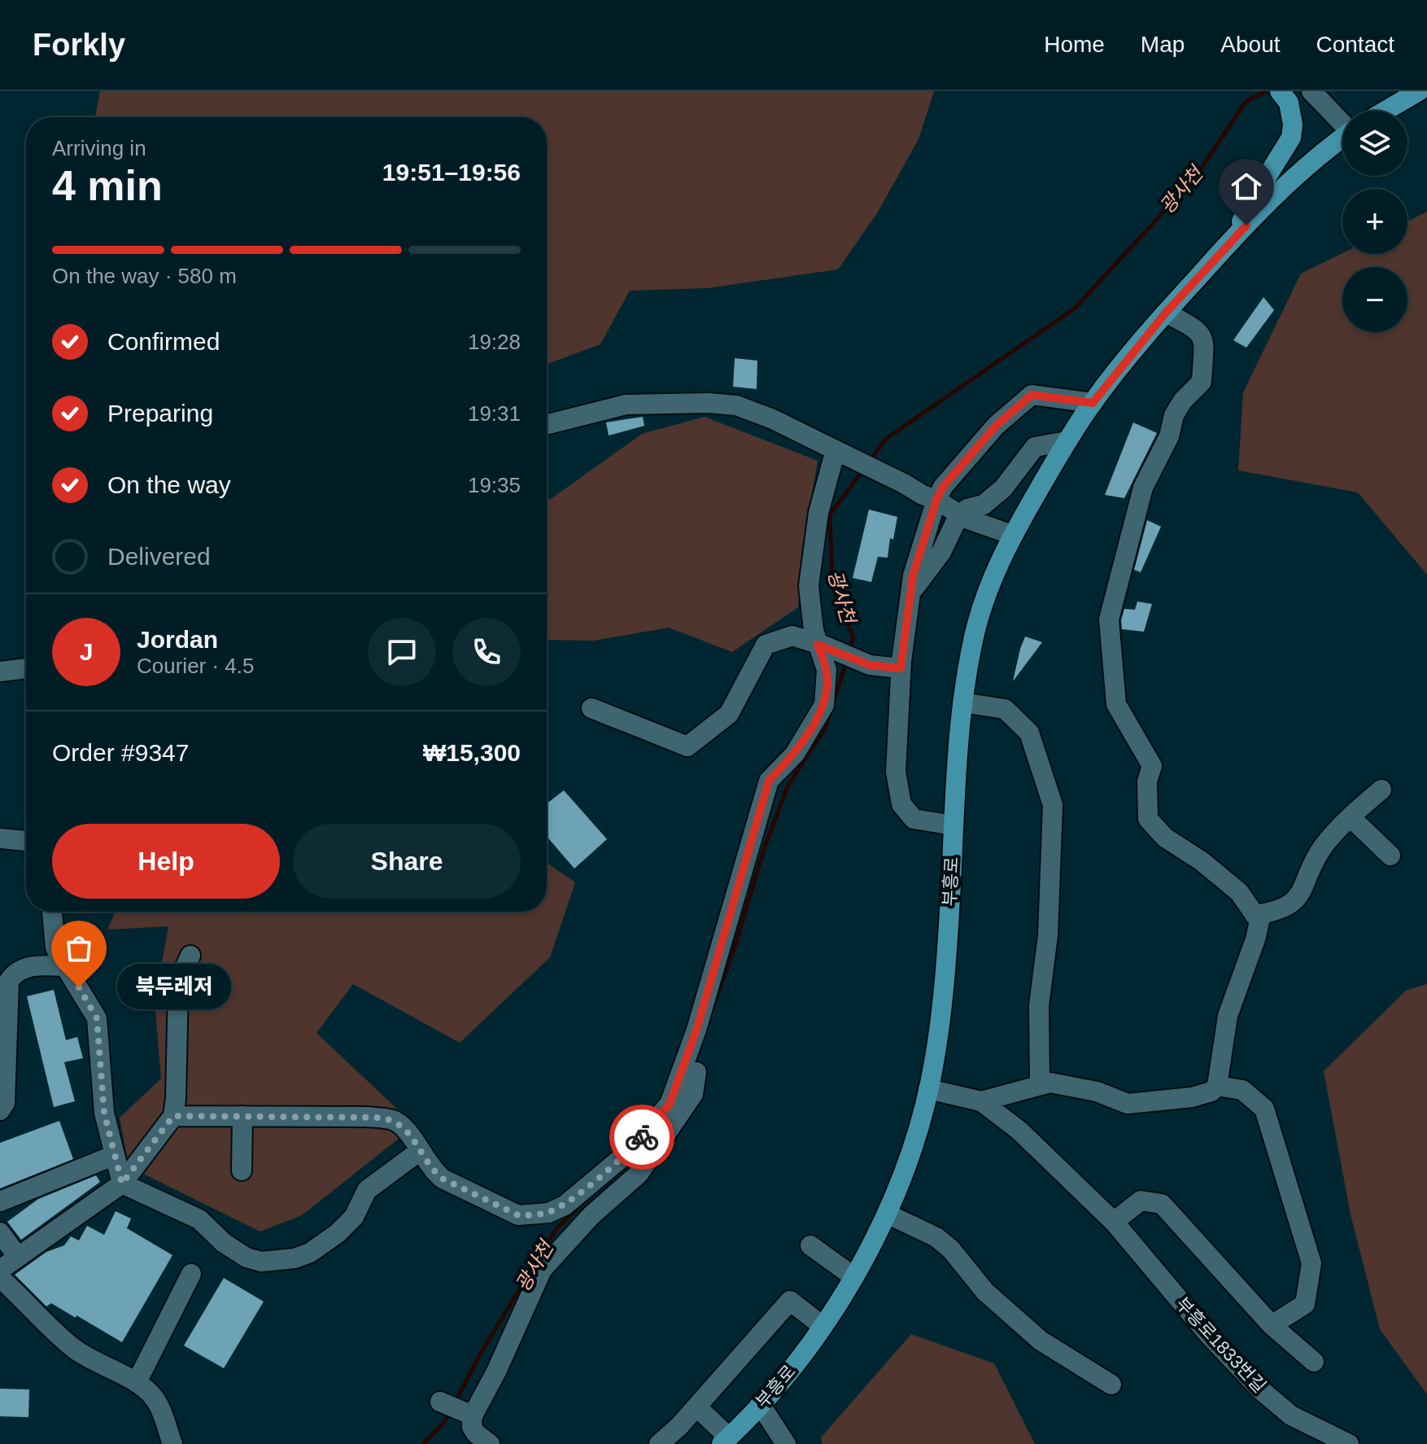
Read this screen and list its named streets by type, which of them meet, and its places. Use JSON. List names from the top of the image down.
{
  "streets": {
    "main road": ["부흥로"],
    "street": ["부흥로1833번길"]
  },
  "crossings": [
    ["부흥로", "부흥로1833번길"]
  ],
  "water": ["광사천"],
  "places": ["북두레저"],
  "page": {
    "header": "Forkly",
    "nav": [
      "Home",
      "Map",
      "About",
      "Contact"
    ],
    "map_buttons": ["+", "−"],
    "heading": ["4 min", "Arriving in", "19:51–19:56"],
    "panel": [
      "Jordan",
      "Courier · 4.5",
      "Order #9347",
      "₩15,300"
    ],
    "bar": "On the way · 580 m",
    "list": [
      ["Confirmed", "19:28"],
      ["Preparing", "19:31"],
      ["On the way", "19:35"],
      "Delivered"
    ],
    "round": "J",
    "buttons": ["Help", "Share"],
    "bubble": "북두레저"
  }
}
